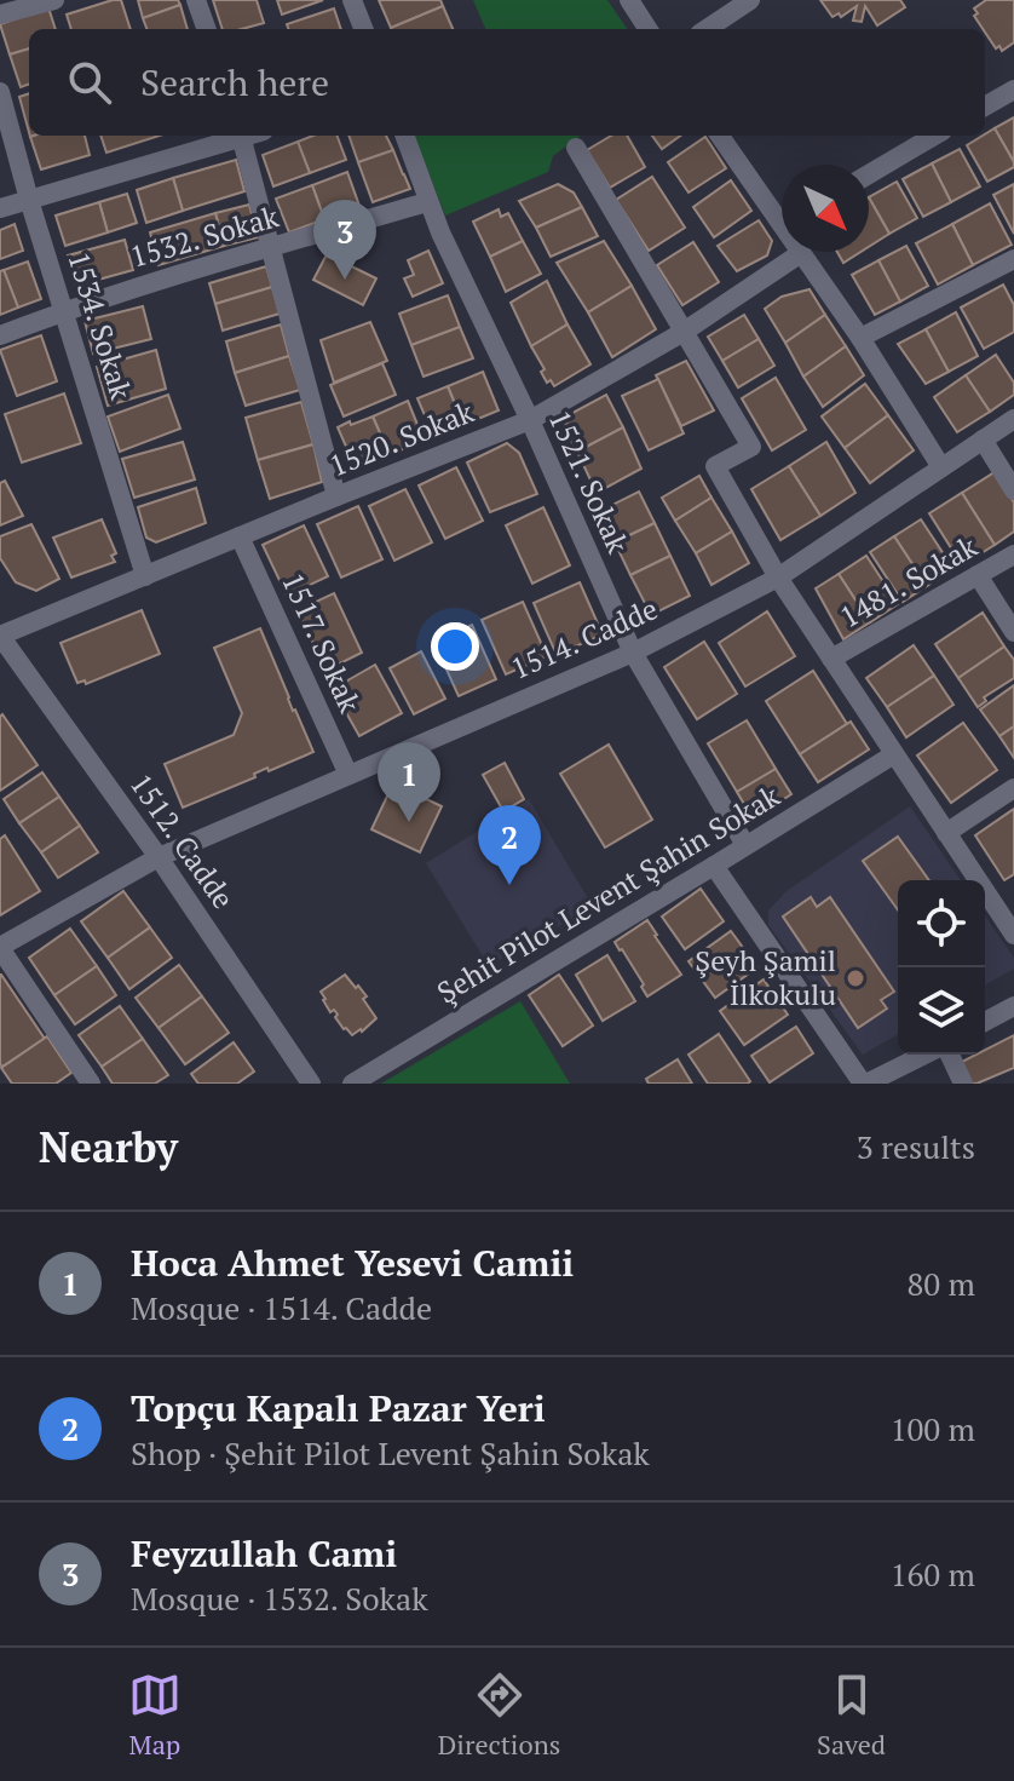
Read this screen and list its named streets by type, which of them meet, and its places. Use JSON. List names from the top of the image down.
{
  "streets": {
    "street": [
      "1532. Sokak",
      "1534. Sokak",
      "1520. Sokak",
      "1521. Sokak",
      "1481. Sokak",
      "1514. Cadde",
      "1517. Sokak",
      "1512. Cadde",
      "Şehit Pilot Levent Şahin Sokak"
    ]
  },
  "crossings": [
    ["1532. Sokak", "1534. Sokak"],
    ["1532. Sokak", "1521. Sokak"],
    ["1534. Sokak", "1520. Sokak"],
    ["1520. Sokak", "1521. Sokak"],
    ["1520. Sokak", "1517. Sokak"],
    ["1520. Sokak", "1512. Cadde"],
    ["1521. Sokak", "1514. Cadde"],
    ["1521. Sokak", "Şehit Pilot Levent Şahin Sokak"],
    ["1514. Cadde", "1517. Sokak"],
    ["1514. Cadde", "1512. Cadde"]
  ],
  "places": ["Şeyh Şamil İlkokulu"],
  "north": "bottom right",
  "page": {
    "search": "Search here",
    "pins": ["3", "1", "2"],
    "heading": ["Nearby", "3 results"],
    "list": [
      {
        "mark": "1",
        "name": "Hoca Ahmet Yesevi Camii",
        "note": "Mosque · 1514. Cadde",
        "value": "80 m"
      },
      {
        "mark": "2",
        "name": "Topçu Kapalı Pazar Yeri",
        "note": "Shop · Şehit Pilot Levent Şahin Sokak",
        "value": "100 m"
      },
      {
        "mark": "3",
        "name": "Feyzullah Cami",
        "note": "Mosque · 1532. Sokak",
        "value": "160 m"
      }
    ],
    "nav": ["Map", "Directions", "Saved"]
  }
}
